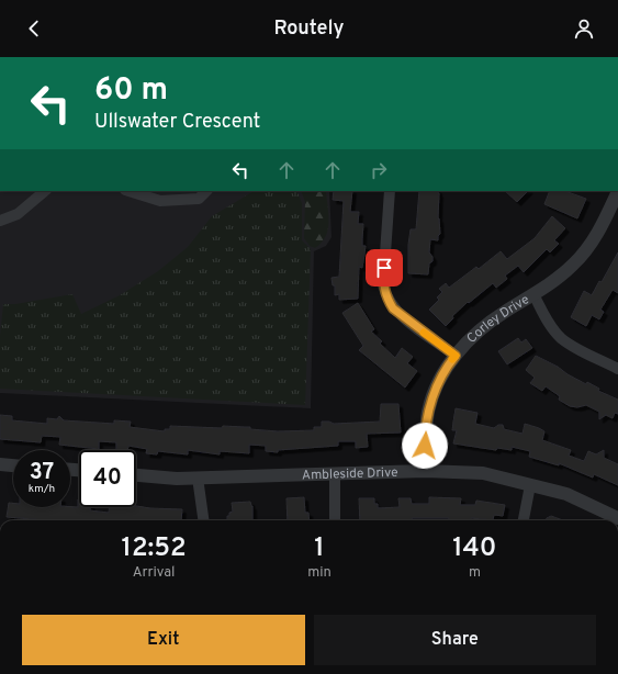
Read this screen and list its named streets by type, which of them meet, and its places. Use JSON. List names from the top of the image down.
{
  "streets": {
    "street": ["Corley Drive", "Ambleside Drive"]
  },
  "crossings": [
    ["Corley Drive", "Ambleside Drive"]
  ],
  "page": {
    "header": "Routely",
    "turn": ["60 m", "Ullswater Crescent"],
    "speed": "37 km/h",
    "limit": "40",
    "eta": [
      "12:52",
      "Arrival",
      "1",
      "min",
      "140",
      "m"
    ],
    "buttons": ["Exit", "Share"]
  }
}
